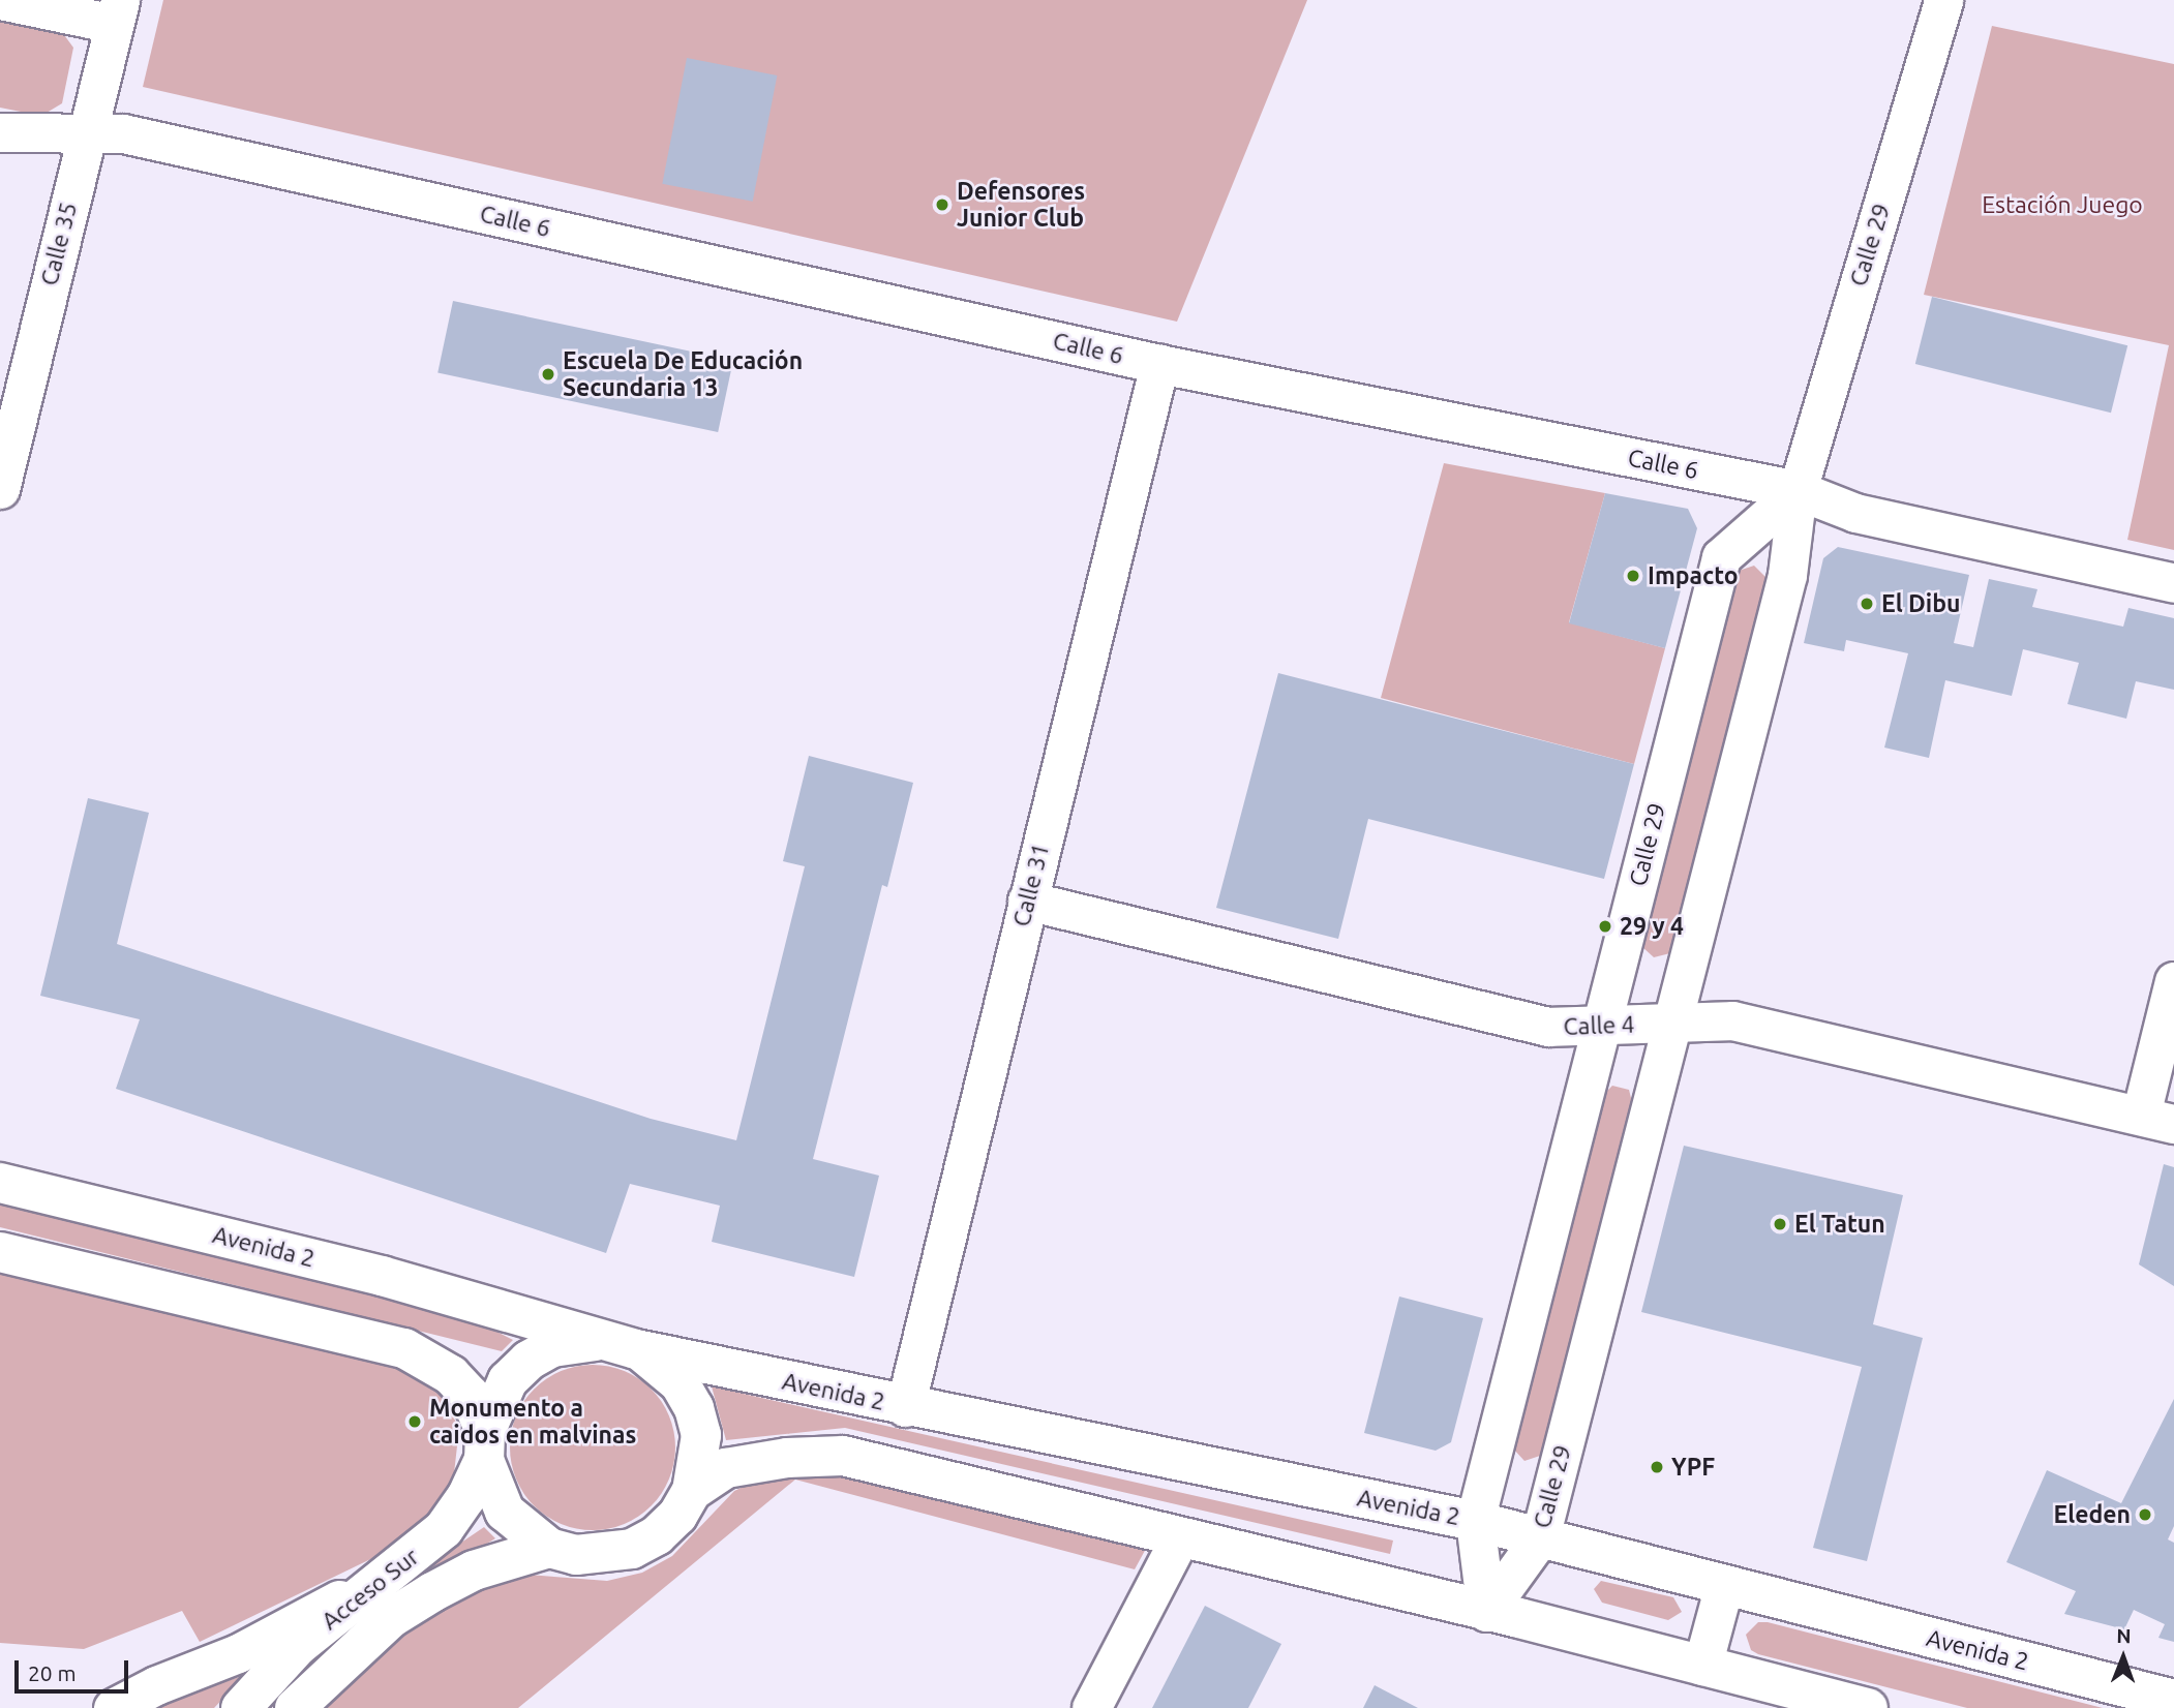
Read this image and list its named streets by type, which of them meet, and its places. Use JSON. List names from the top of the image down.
{
  "streets": {
    "main road": ["Avenida 2", "Acceso Sur"],
    "street": [
      "Calle 6",
      "Calle 35",
      "Calle 29",
      "Calle 31",
      "Calle 4"
    ]
  },
  "crossings": [
    ["Calle 6", "Calle 35"],
    ["Calle 6", "Calle 29"],
    ["Calle 6", "Calle 31"],
    ["Calle 29", "Calle 4"],
    ["Calle 29", "Avenida 2"],
    ["Calle 31", "Calle 4"],
    ["Calle 31", "Avenida 2"],
    ["Avenida 2", "Acceso Sur"]
  ],
  "parks": ["Estación Juego"],
  "places": [
    "Defensores Junior Club",
    "Escuela De Educación Secundaria 13",
    "Impacto",
    "El Dibu",
    "29 y 4",
    "El Tatun",
    "Monumento a caidos en malvinas",
    "YPF",
    "Eleden"
  ],
  "scale_bar": "20 m",
  "north": "top"
}
